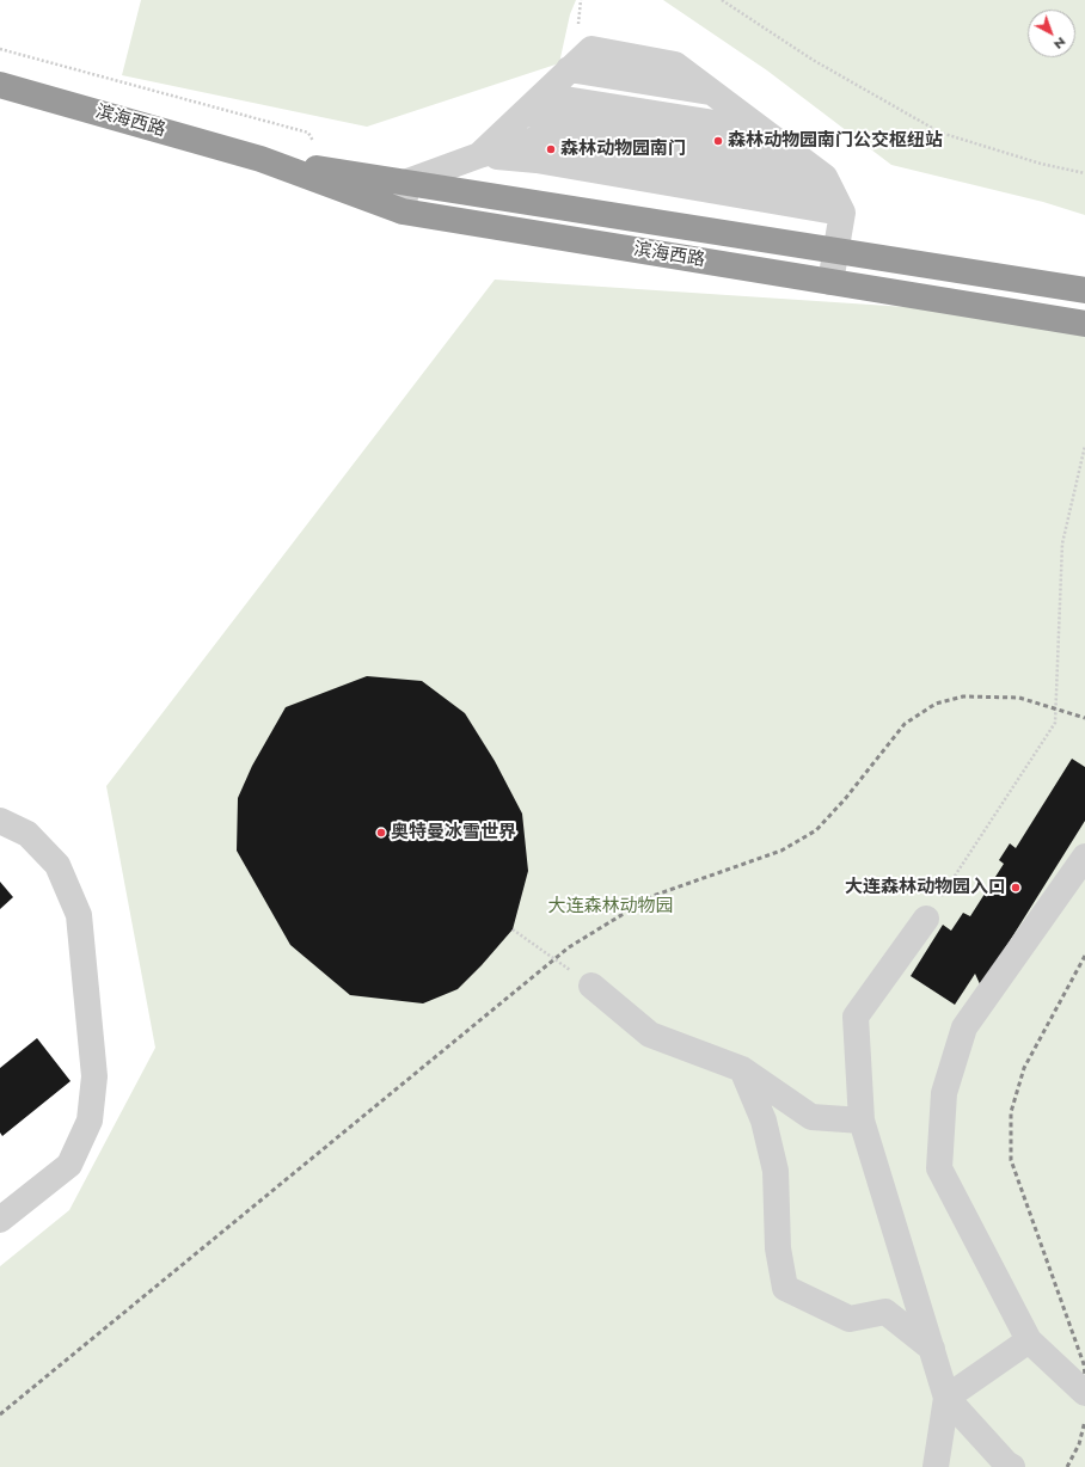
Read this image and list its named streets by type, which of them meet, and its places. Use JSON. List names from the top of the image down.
{
  "streets": {
    "highway": ["滨海西路"]
  },
  "parks": ["大连森林动物园"],
  "places": [
    "森林动物园南门公交枢纽站",
    "森林动物园南门",
    "奥特曼冰雪世界",
    "大连森林动物园入口"
  ],
  "north": "bottom right"
}
